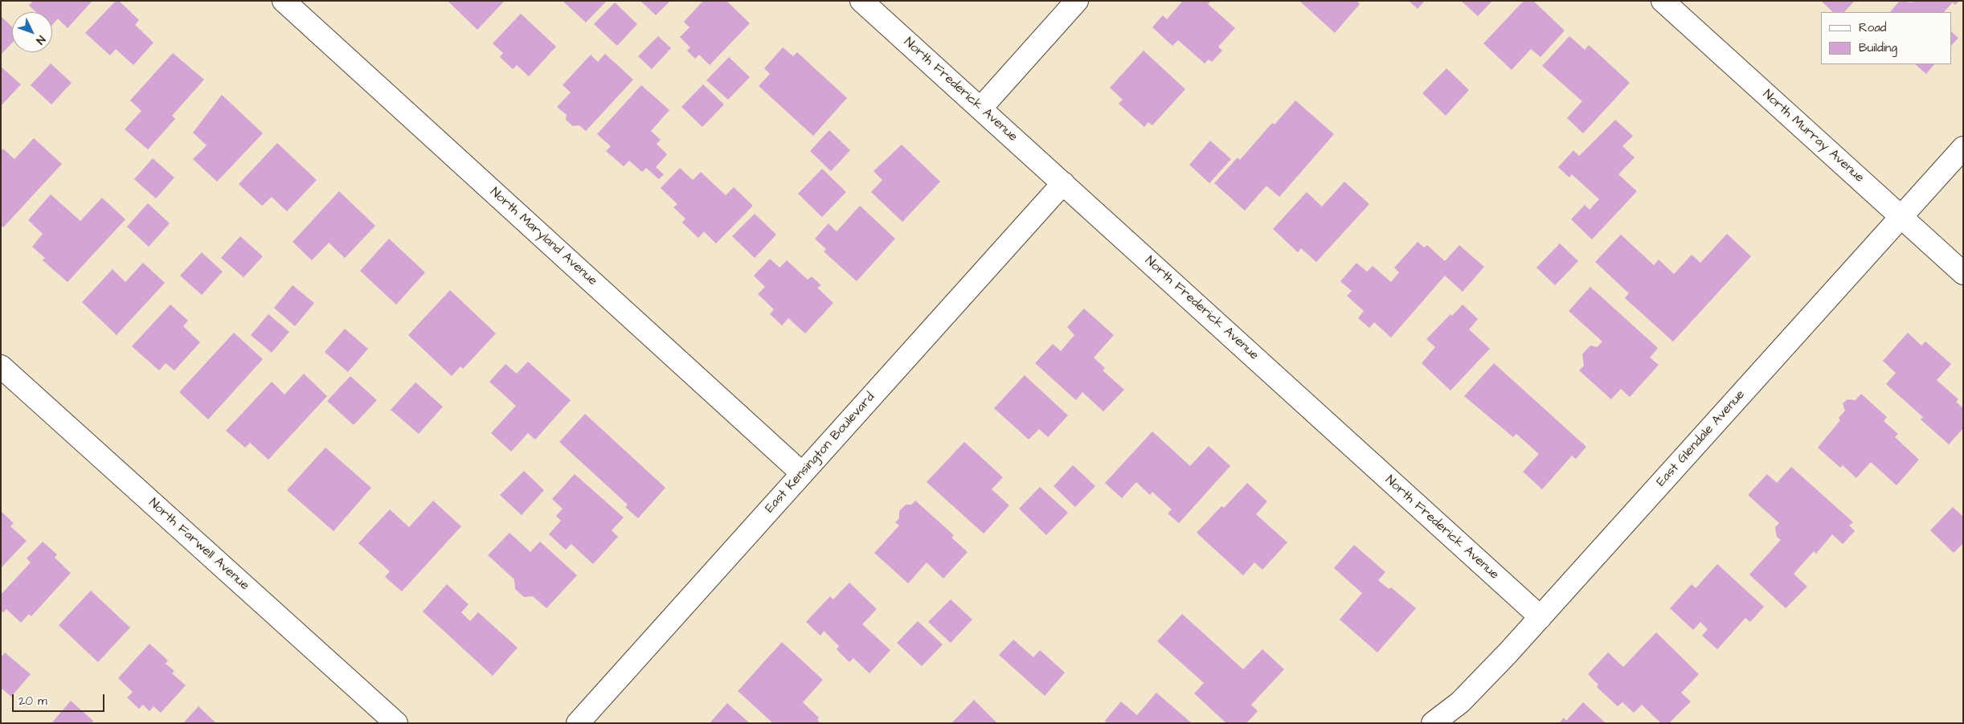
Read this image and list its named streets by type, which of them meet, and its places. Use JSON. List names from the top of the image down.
{
  "streets": {
    "street": [
      "North Frederick Avenue",
      "North Murray Avenue",
      "North Maryland Avenue",
      "East Glendale Avenue",
      "East Kensington Boulevard",
      "North Farwell Avenue"
    ]
  },
  "crossings": [
    ["North Frederick Avenue", "East Glendale Avenue"],
    ["North Frederick Avenue", "East Kensington Boulevard"],
    ["North Murray Avenue", "East Glendale Avenue"],
    ["North Maryland Avenue", "East Kensington Boulevard"]
  ],
  "legend": ["Road", "Building"],
  "scale_bar": "20 m",
  "north": "bottom right"
}
